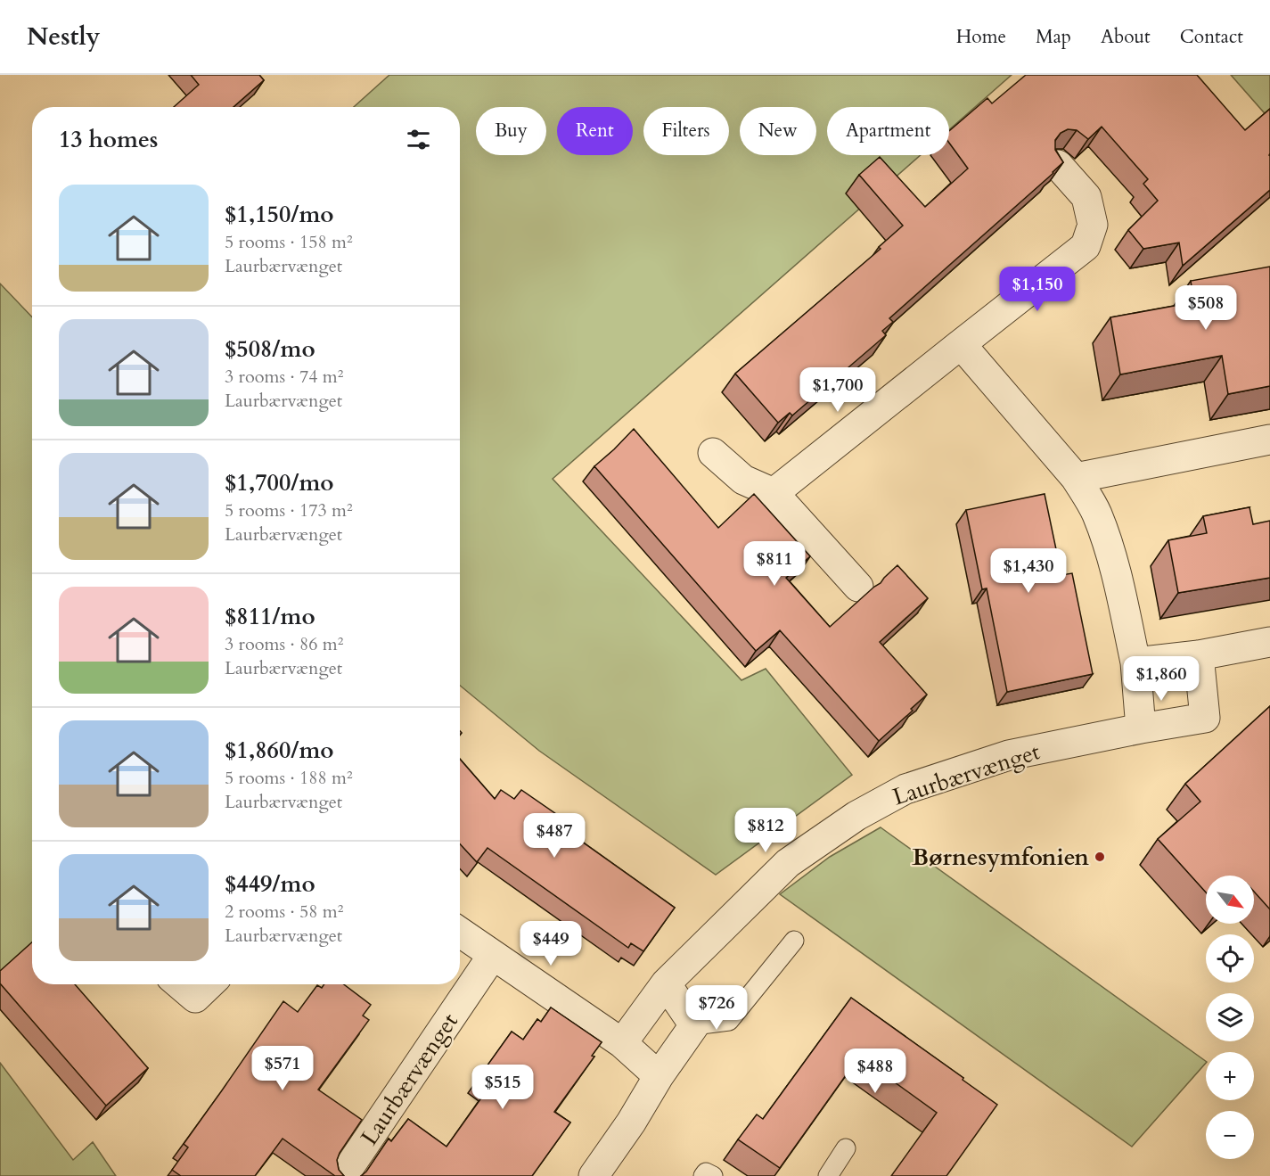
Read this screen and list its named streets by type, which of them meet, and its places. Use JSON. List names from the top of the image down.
{
  "streets": {
    "street": ["Laurbærvænget"]
  },
  "places": ["Børnesymfonien"],
  "north": "bottom right",
  "page": {
    "header": "Nestly",
    "nav": [
      "Home",
      "Map",
      "About",
      "Contact"
    ],
    "chip": [
      "Buy",
      "Rent",
      "Filters",
      "New",
      "Apartment"
    ],
    "heading": "13 homes",
    "list": [
      {
        "name": "$1,150/mo",
        "note": "5 rooms · 158 m² · Laurbærvænget"
      },
      {
        "name": "$508/mo",
        "note": "3 rooms · 74 m² · Laurbærvænget"
      },
      {
        "name": "$1,700/mo",
        "note": "5 rooms · 173 m² · Laurbærvænget"
      },
      {
        "name": "$811/mo",
        "note": "3 rooms · 86 m² · Laurbærvænget"
      },
      {
        "name": "$1,860/mo",
        "note": "5 rooms · 188 m² · Laurbærvænget"
      },
      {
        "name": "$449/mo",
        "note": "2 rooms · 58 m² · Laurbærvænget"
      }
    ],
    "price": [
      "$1,150",
      "$508",
      "$1,700",
      "$811",
      "$1,430",
      "$1,860",
      "$812",
      "$487",
      "$449",
      "$726",
      "$571",
      "$488",
      "$515"
    ],
    "map_buttons": ["+", "−"]
  }
}
